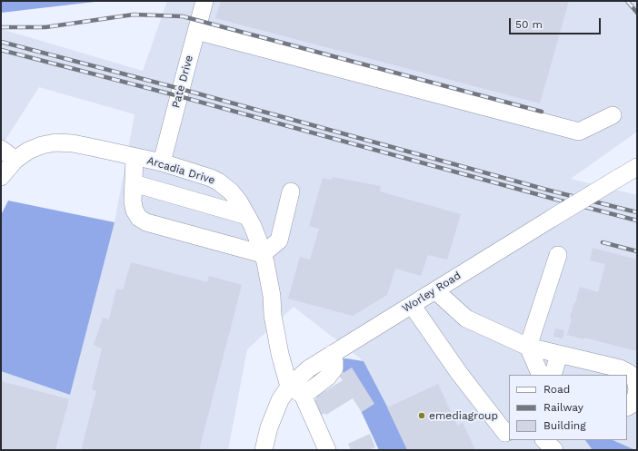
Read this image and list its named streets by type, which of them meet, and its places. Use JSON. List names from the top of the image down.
{
  "streets": {
    "street": ["Pate Drive", "Arcadia Drive", "Worley Road"]
  },
  "crossings": [
    ["Pate Drive", "Arcadia Drive"],
    ["Arcadia Drive", "Worley Road"]
  ],
  "places": ["emediagroup"],
  "legend": ["Road", "Railway", "Building"],
  "scale_bar": "50 m"
}
